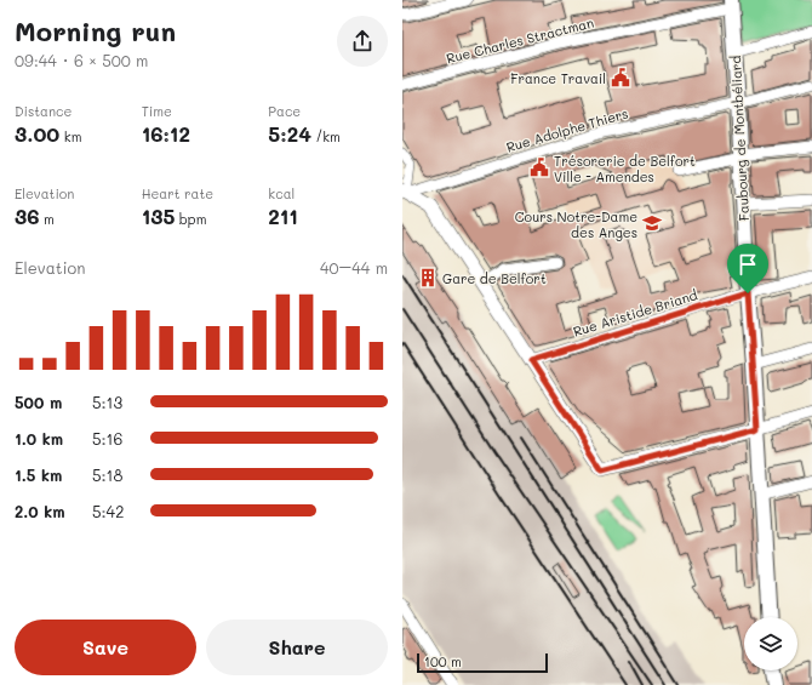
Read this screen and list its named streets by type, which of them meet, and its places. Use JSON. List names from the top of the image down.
{
  "streets": {
    "main road": ["Faubourg de Montbéliard"],
    "street": ["Rue Charles Stractman", "Rue Adolphe Thiers", "Rue Aristide Briand"]
  },
  "crossings": [
    ["Rue Charles Stractman", "Faubourg de Montbéliard"],
    ["Rue Adolphe Thiers", "Faubourg de Montbéliard"],
    ["Faubourg de Montbéliard", "Rue Aristide Briand"]
  ],
  "places": {
    "public building": ["France Travail", "Trésorerie de Belfort Ville - Amendes"],
    "school or university": ["Cours Notre-Dame des Anges"],
    "building": ["Gare de Belfort"]
  },
  "scale_bar": "100 m",
  "page": {
    "heading": ["Morning run", "09:44 · 6 × 500 m"],
    "stats": [
      ["Distance", "3.00 km"],
      ["Time", "16:12"],
      ["Pace", "5:24 /km"],
      ["Elevation", "36 m"],
      ["Heart rate", "135 bpm"],
      ["kcal", "211"]
    ],
    "chart": ["Elevation", "40–44 m"],
    "list": [
      {
        "name": "500 m",
        "note": "5:13"
      },
      {
        "name": "1.0 km",
        "note": "5:16"
      },
      {
        "name": "1.5 km",
        "note": "5:18"
      },
      {
        "name": "2.0 km",
        "note": "5:42"
      }
    ],
    "buttons": ["Save", "Share"],
    "scale": "100 m"
  }
}
